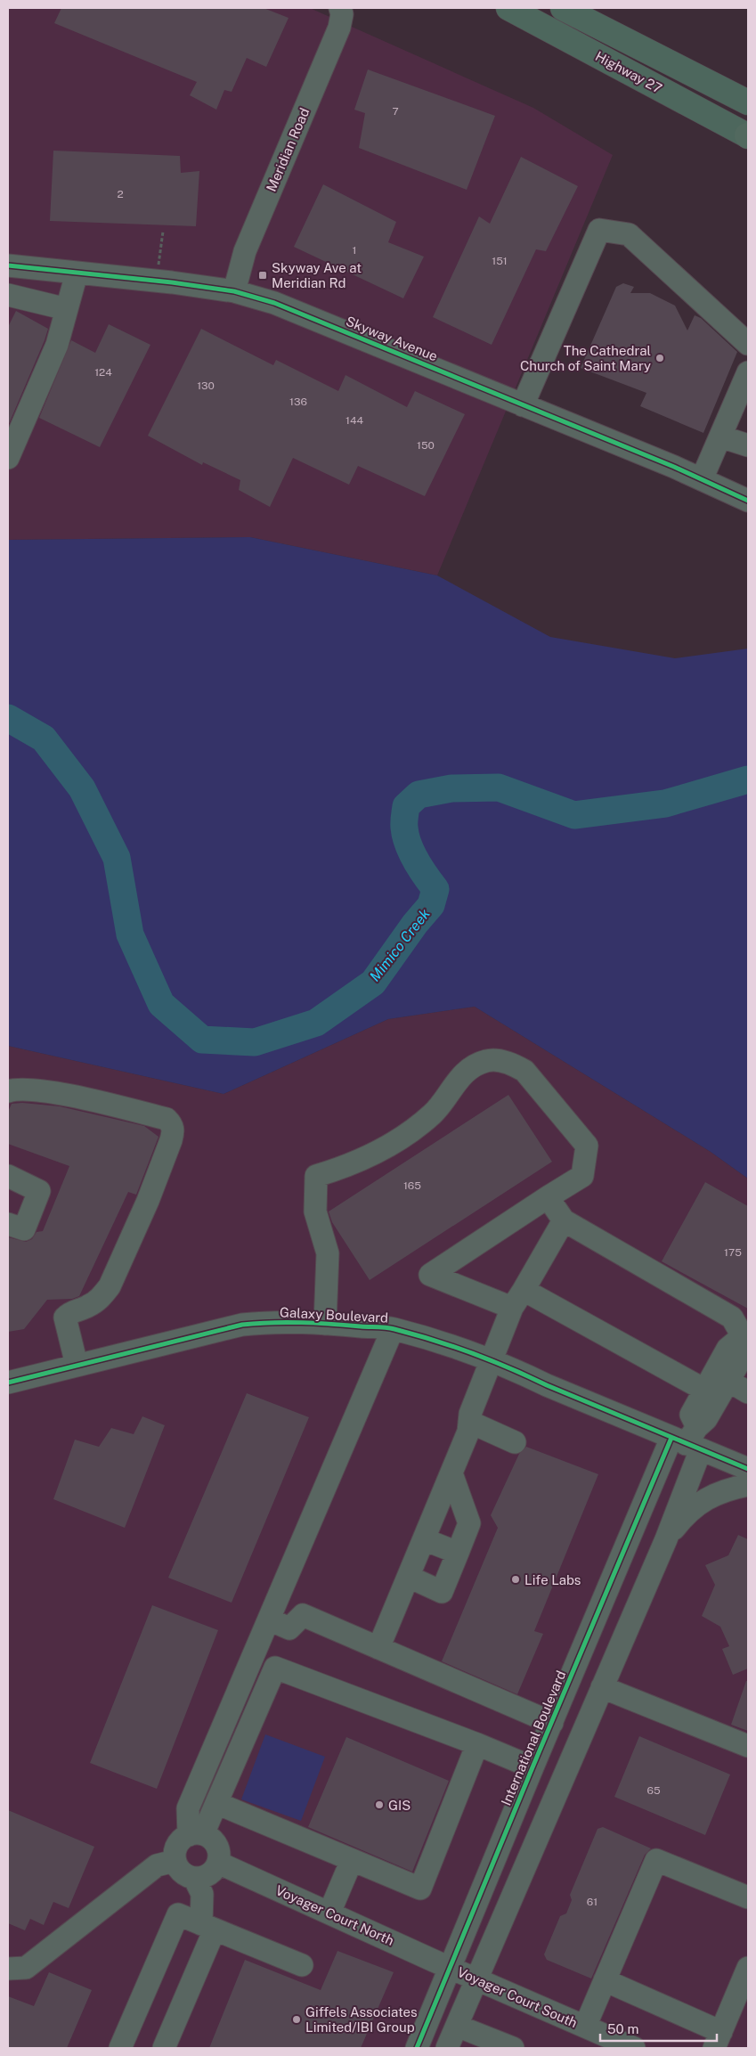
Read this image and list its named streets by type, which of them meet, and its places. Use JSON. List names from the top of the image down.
{
  "streets": {
    "main road": ["Highway 27"],
    "street": [
      "Meridian Road",
      "Skyway Avenue",
      "Galaxy Boulevard",
      "International Boulevard",
      "Voyager Court North",
      "Voyager Court South"
    ]
  },
  "crossings": [
    ["Meridian Road", "Skyway Avenue"],
    ["Galaxy Boulevard", "International Boulevard"],
    ["International Boulevard", "Voyager Court North"],
    ["International Boulevard", "Voyager Court South"],
    ["Voyager Court North", "Voyager Court South"]
  ],
  "water": ["Mimico Creek"],
  "places": {
    "transit": ["Skyway Ave at Meridian Rd"],
    "other": [
      "The Cathedral Church of Saint Mary",
      "Life Labs",
      "GIS",
      "Giffels Associates Limited/IBI Group"
    ]
  },
  "house_numbers": [
    "7",
    "2",
    "1",
    "151",
    "124",
    "130",
    "136",
    "144",
    "150",
    "165",
    "175",
    "65",
    "61"
  ],
  "scale_bar": "50 m"
}
